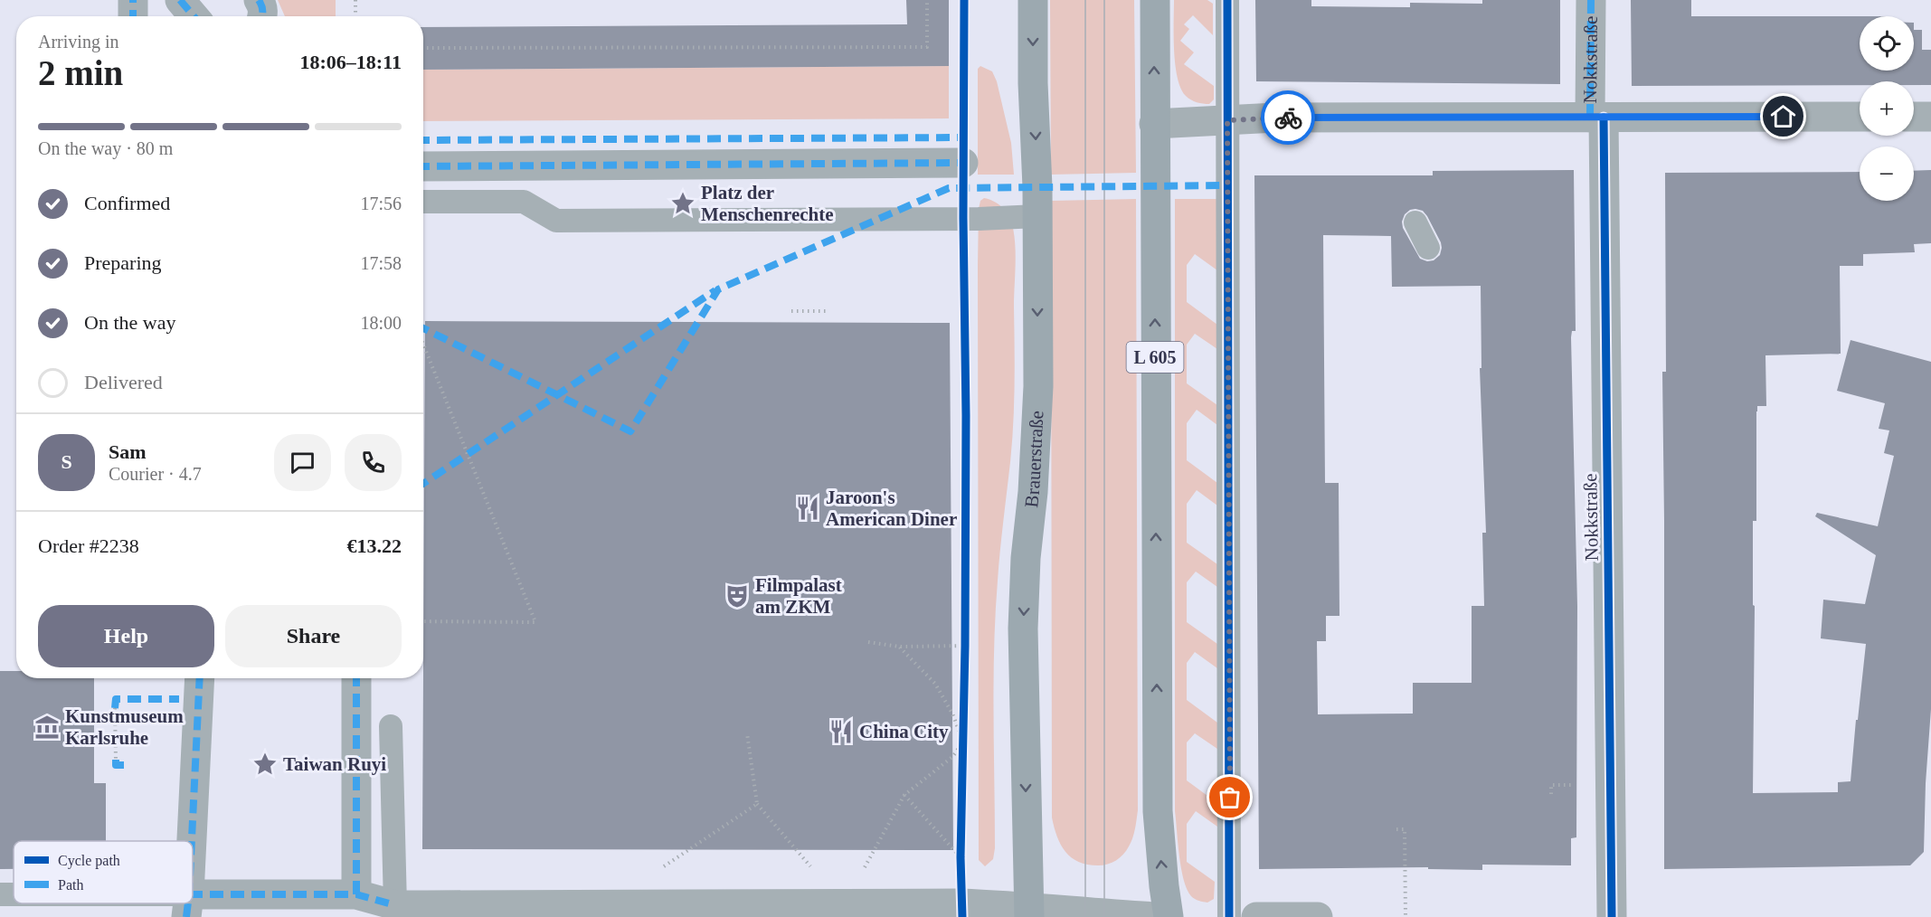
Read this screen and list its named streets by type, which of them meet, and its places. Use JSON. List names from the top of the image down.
{
  "streets": {
    "main road": ["L 605", "Brauerstraße"],
    "street": ["Nokkstraße"]
  },
  "places": {
    "place": ["Platz der Menschenrechte", "Taiwan Ruyi"],
    "restaurant": ["Jaroon's American Diner", "China City"],
    "theatre": ["Filmpalast am ZKM"],
    "museum": ["Kunstmuseum Karlsruhe"]
  },
  "legend": ["Cycle path", "Path"],
  "page": {
    "map_buttons": ["+", "−"],
    "heading": ["2 min", "Arriving in", "18:06–18:11"],
    "panel": [
      "Sam",
      "Courier · 4.7",
      "Order #2238",
      "€13.22"
    ],
    "bar": "On the way · 80 m",
    "list": [
      ["Confirmed", "17:56"],
      ["Preparing", "17:58"],
      ["On the way", "18:00"],
      "Delivered"
    ],
    "round": "S",
    "buttons": ["Help", "Share"]
  }
}
